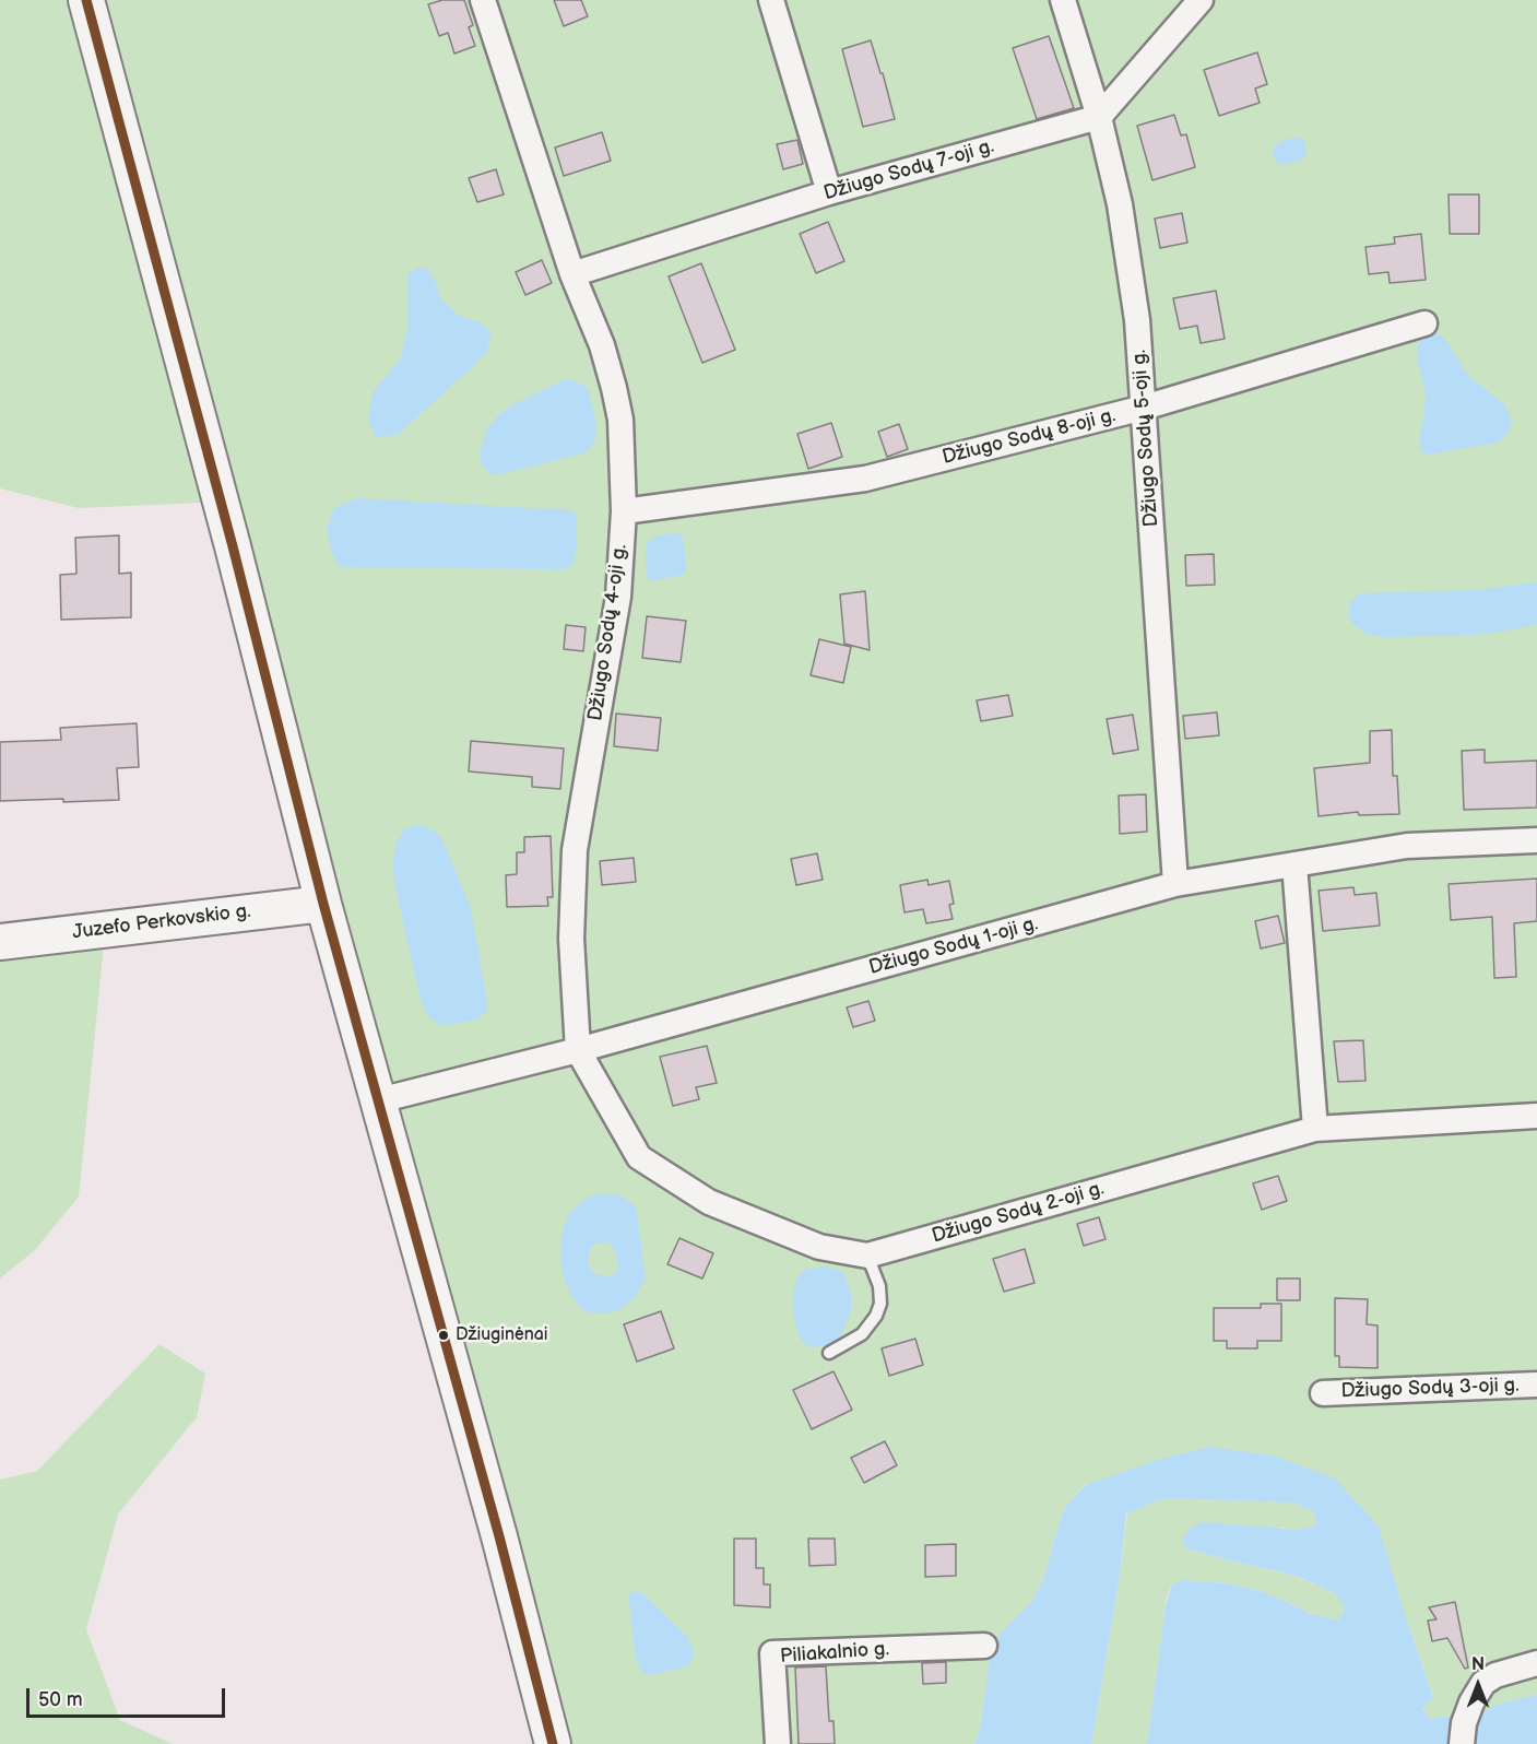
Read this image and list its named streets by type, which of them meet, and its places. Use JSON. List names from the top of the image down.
{
  "streets": {
    "main road": ["Juzefo Perkovskio g."],
    "street": [
      "Džiugo Sodų 7-oji g.",
      "Džiugo Sodų 8-oji g.",
      "Džiugo Sodų 5-oji g.",
      "Džiugo Sodų 4-oji g.",
      "Džiugo Sodų 1-oji g.",
      "Džiugo Sodų 2-oji g.",
      "Džiugo Sodų 3-oji g.",
      "Piliakalnio g."
    ]
  },
  "crossings": [
    ["Džiugo Sodų 7-oji g.", "Džiugo Sodų 5-oji g."],
    ["Džiugo Sodų 7-oji g.", "Džiugo Sodų 4-oji g."],
    ["Džiugo Sodų 8-oji g.", "Džiugo Sodų 5-oji g."],
    ["Džiugo Sodų 8-oji g.", "Džiugo Sodų 4-oji g."],
    ["Džiugo Sodų 5-oji g.", "Džiugo Sodų 1-oji g."],
    ["Džiugo Sodų 4-oji g.", "Džiugo Sodų 1-oji g."],
    ["Džiugo Sodų 4-oji g.", "Džiugo Sodų 2-oji g."],
    ["Džiugo Sodų 1-oji g.", "Džiugo Sodų 2-oji g."]
  ],
  "places": ["Džiuginėnai"],
  "scale_bar": "50 m",
  "north": "top"
}
